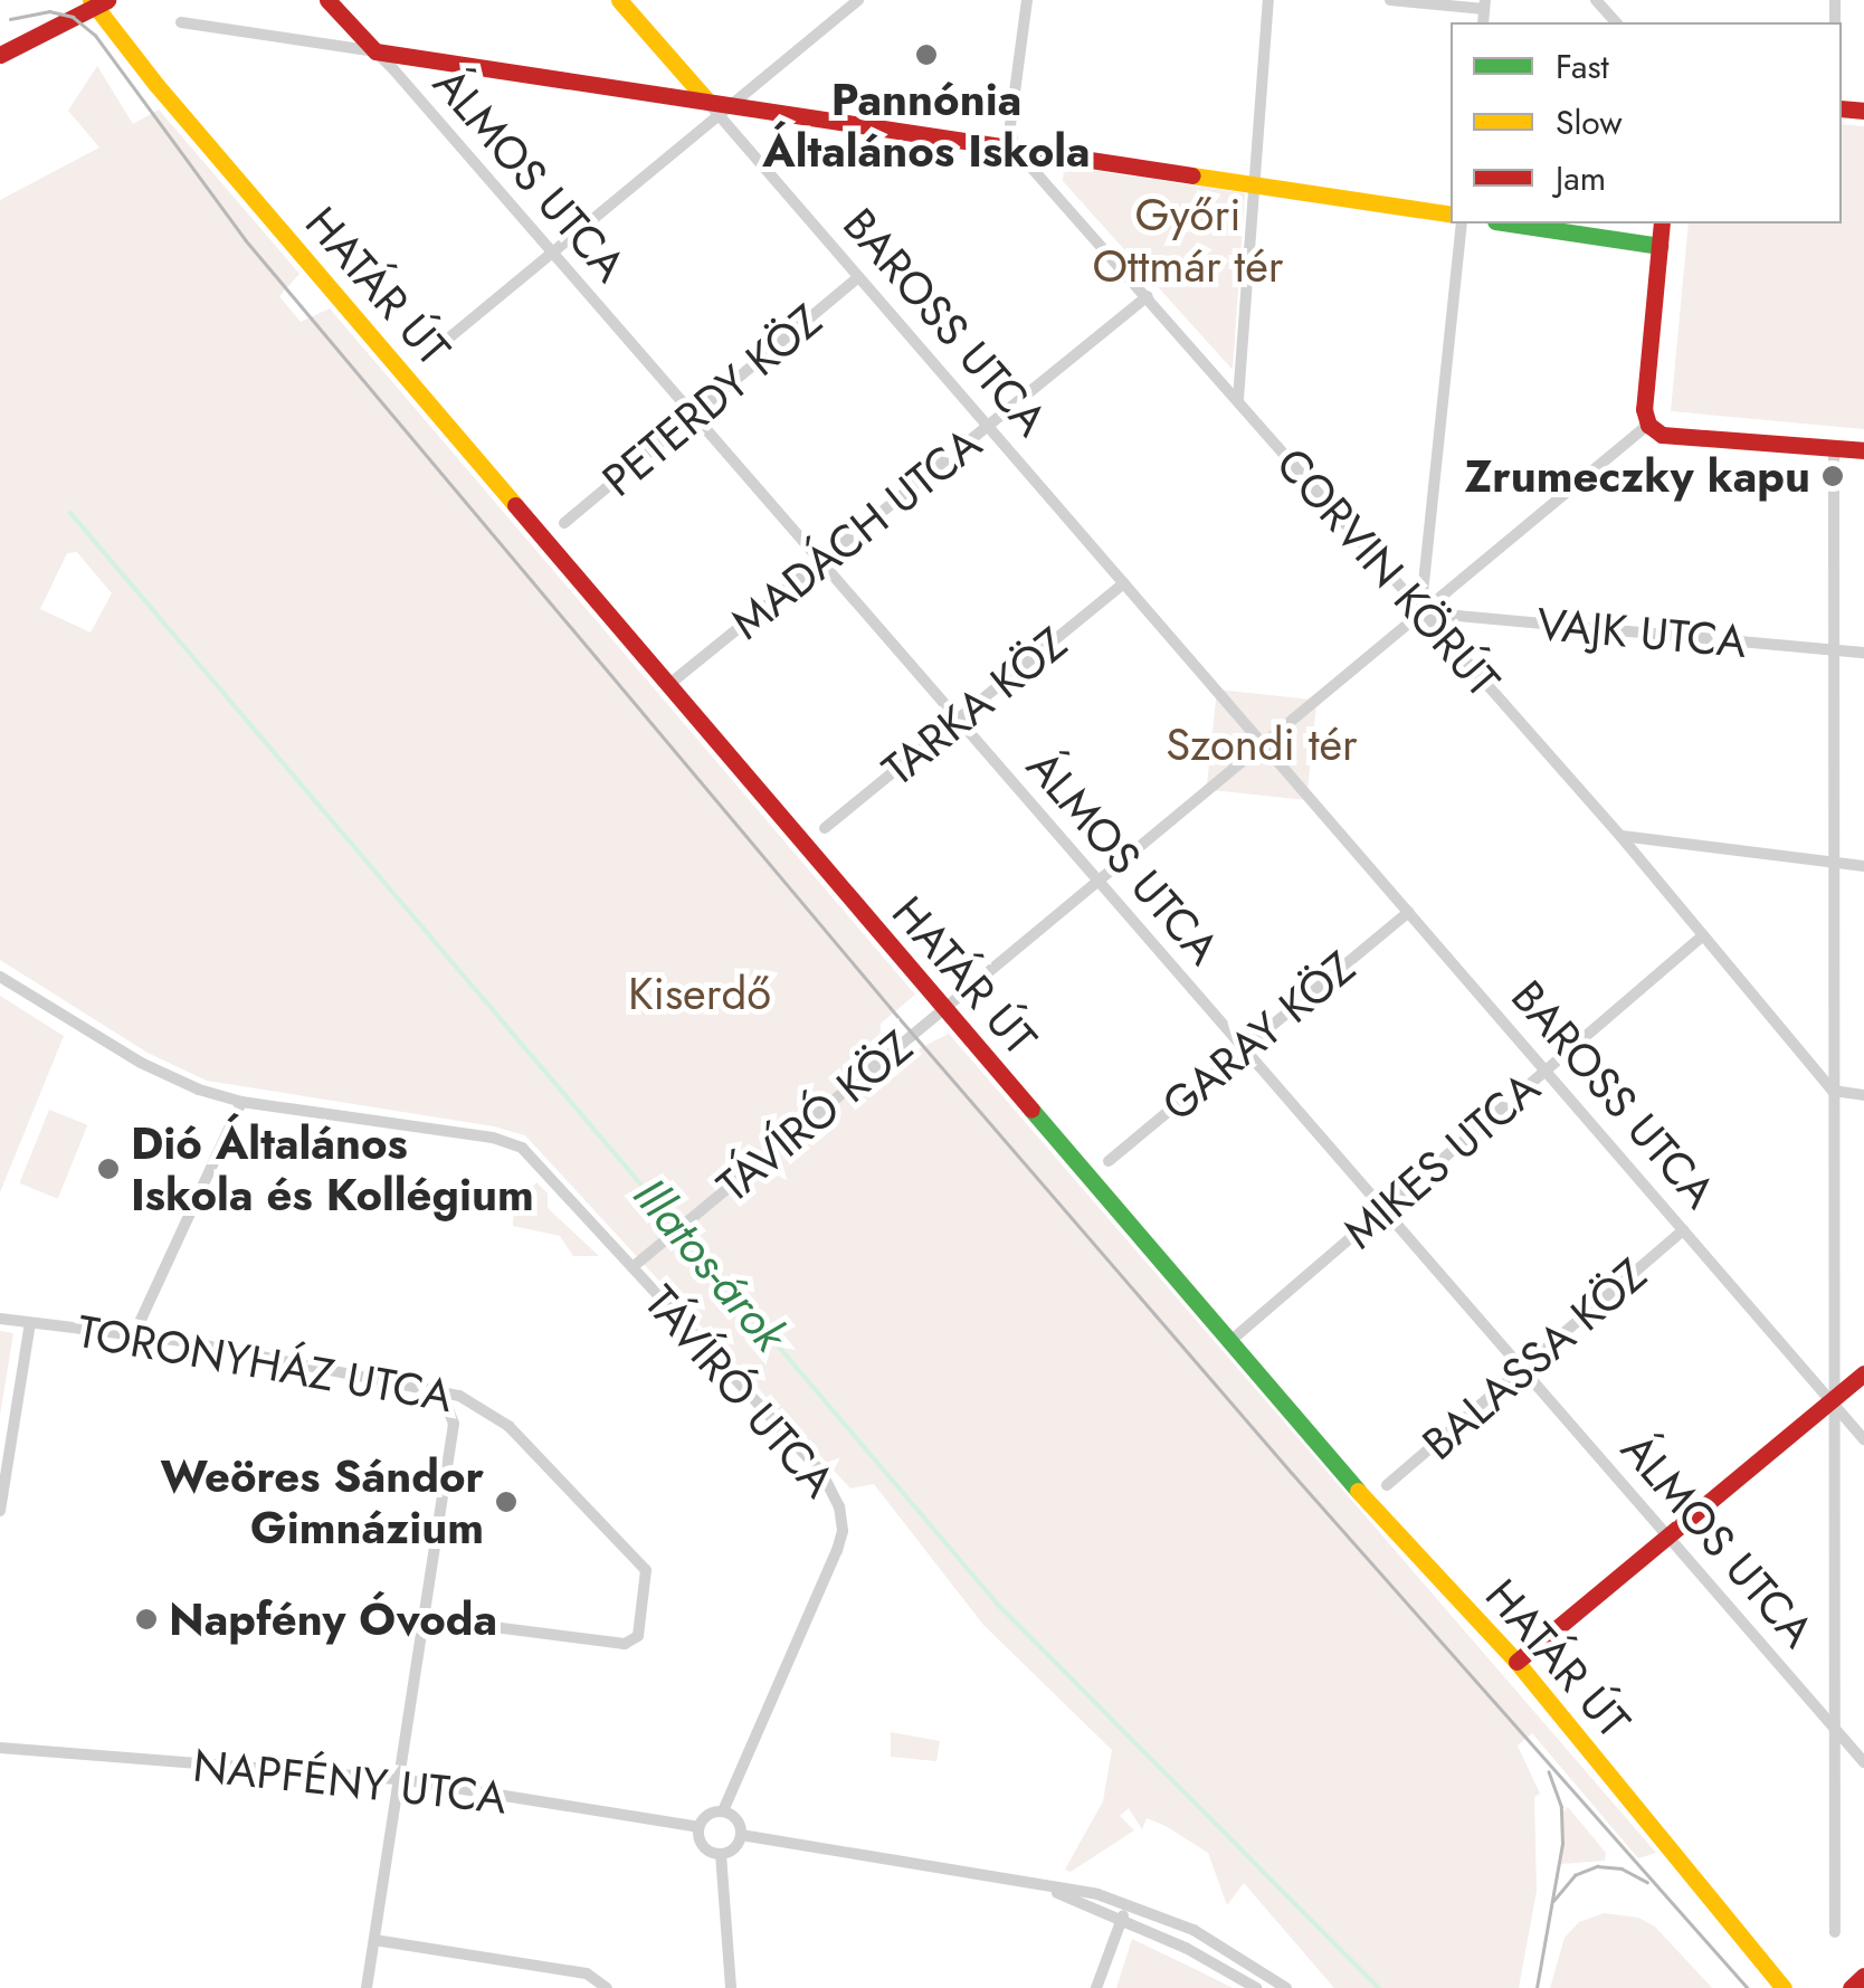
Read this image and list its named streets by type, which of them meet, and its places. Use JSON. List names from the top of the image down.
{
  "streets": {
    "main road": ["ÁLMOS UTCA", "HATÁR ÚT"],
    "street": [
      "BAROSS UTCA",
      "PETERDY KÖZ",
      "MADÁCH UTCA",
      "CORVIN KÖRÚT",
      "VAJK UTCA",
      "TARKA KÖZ",
      "GARAY KÖZ",
      "TÁVÍRÓ KÖZ",
      "MIKES UTCA",
      "BALASSA KÖZ",
      "TORONYHÁZ UTCA",
      "TÁVÍRÓ UTCA",
      "NAPFÉNY UTCA"
    ]
  },
  "crossings": [
    ["ÁLMOS UTCA", "PETERDY KÖZ"],
    ["ÁLMOS UTCA", "MADÁCH UTCA"],
    ["ÁLMOS UTCA", "TARKA KÖZ"],
    ["ÁLMOS UTCA", "GARAY KÖZ"],
    ["ÁLMOS UTCA", "TÁVÍRÓ KÖZ"],
    ["ÁLMOS UTCA", "MIKES UTCA"],
    ["ÁLMOS UTCA", "BALASSA KÖZ"],
    ["HATÁR ÚT", "MADÁCH UTCA"],
    ["HATÁR ÚT", "TÁVÍRÓ KÖZ"],
    ["HATÁR ÚT", "MIKES UTCA"],
    ["BAROSS UTCA", "PETERDY KÖZ"],
    ["BAROSS UTCA", "MADÁCH UTCA"],
    ["BAROSS UTCA", "TARKA KÖZ"],
    ["BAROSS UTCA", "GARAY KÖZ"],
    ["BAROSS UTCA", "TÁVÍRÓ KÖZ"],
    ["BAROSS UTCA", "MIKES UTCA"],
    ["BAROSS UTCA", "BALASSA KÖZ"],
    ["MADÁCH UTCA", "CORVIN KÖRÚT"],
    ["CORVIN KÖRÚT", "VAJK UTCA"],
    ["CORVIN KÖRÚT", "MIKES UTCA"],
    ["TÁVÍRÓ KÖZ", "TÁVÍRÓ UTCA"],
    ["TÁVÍRÓ UTCA", "NAPFÉNY UTCA"]
  ],
  "water": ["Illatos-árok"],
  "parks": ["Győri Ottmár tér", "Szondi tér", "Kiserdő"],
  "places": [
    "Pannónia Általános Iskola",
    "Zrumeczky kapu",
    "Dió Általános Iskola és Kollégium",
    "Weöres Sándor Gimnázium",
    "Napfény Óvoda"
  ],
  "legend": ["Fast", "Slow", "Jam"]
}
